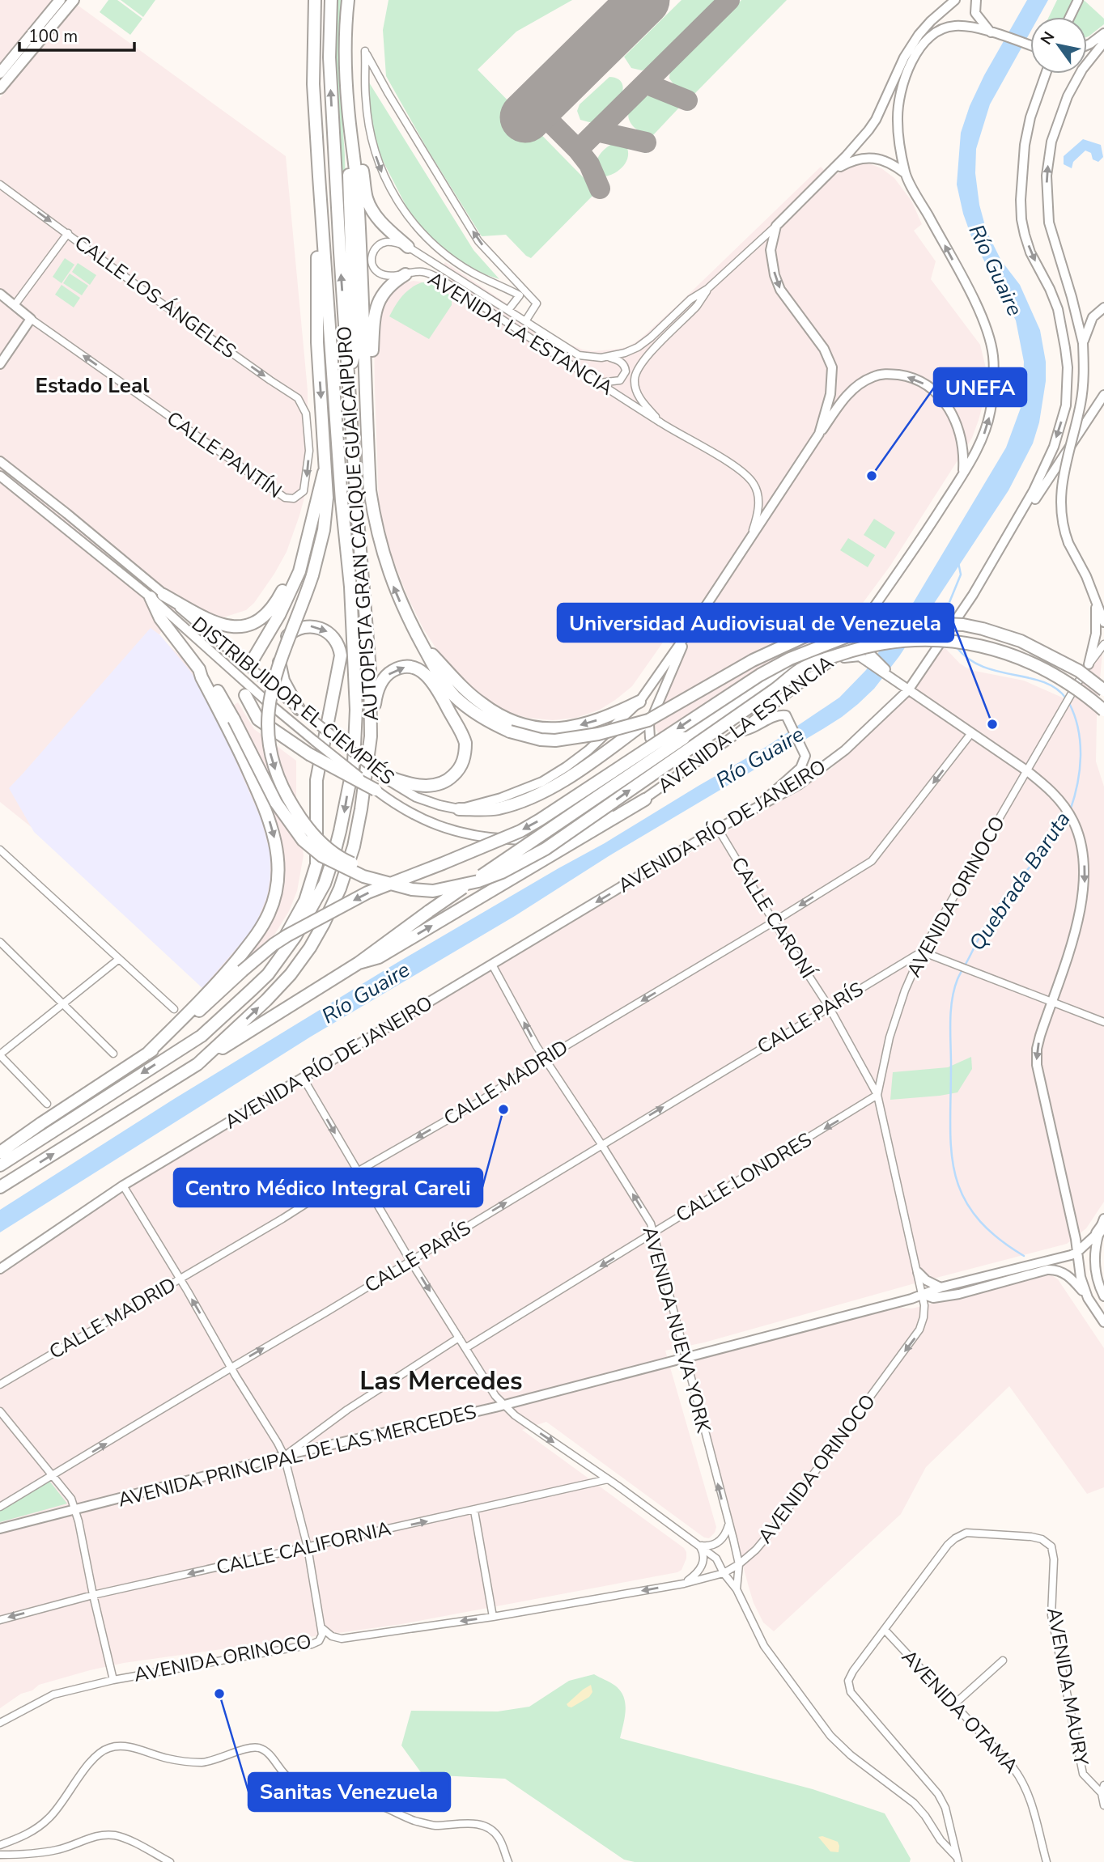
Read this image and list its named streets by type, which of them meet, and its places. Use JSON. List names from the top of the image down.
{
  "streets": {
    "highway": ["AUTOPISTA GRAN CACIQUE GUAICAIPURO"],
    "street": [
      "CALLE LOS ÁNGELES",
      "AVENIDA LA ESTANCIA",
      "CALLE PANTÍN",
      "DISTRIBUIDOR EL CIEMPIÉS",
      "AVENIDA RÍO DE JANEIRO",
      "AVENIDA ORINOCO",
      "CALLE CARONÍ",
      "CALLE PARÍS",
      "CALLE MADRID",
      "CALLE LONDRES",
      "AVENIDA NUEVA YORK",
      "AVENIDA PRINCIPAL DE LAS MERCEDES",
      "CALLE CALIFORNIA",
      "AVENIDA MAURY",
      "AVENIDA OTAMA"
    ]
  },
  "crossings": [
    ["CALLE LOS ÁNGELES", "CALLE PANTÍN"],
    ["AVENIDA LA ESTANCIA", "DISTRIBUIDOR EL CIEMPIÉS"],
    ["AVENIDA RÍO DE JANEIRO", "CALLE CARONÍ"],
    ["AVENIDA RÍO DE JANEIRO", "AVENIDA NUEVA YORK"],
    ["AVENIDA ORINOCO", "CALLE CARONÍ"],
    ["AVENIDA ORINOCO", "CALLE PARÍS"],
    ["AVENIDA ORINOCO", "CALLE LONDRES"],
    ["AVENIDA ORINOCO", "AVENIDA NUEVA YORK"],
    ["AVENIDA ORINOCO", "AVENIDA PRINCIPAL DE LAS MERCEDES"],
    ["CALLE CARONÍ", "CALLE PARÍS"],
    ["CALLE CARONÍ", "CALLE MADRID"],
    ["CALLE CARONÍ", "CALLE LONDRES"],
    ["CALLE PARÍS", "AVENIDA NUEVA YORK"],
    ["CALLE MADRID", "AVENIDA NUEVA YORK"],
    ["CALLE LONDRES", "AVENIDA NUEVA YORK"],
    ["AVENIDA NUEVA YORK", "AVENIDA PRINCIPAL DE LAS MERCEDES"],
    ["AVENIDA MAURY", "AVENIDA OTAMA"]
  ],
  "one_way": [
    "CALLE LOS ÁNGELES",
    "AVENIDA RÍO DE JANEIRO",
    "CALLE PARÍS",
    "CALLE MADRID",
    "CALLE LONDRES",
    "AVENIDA NUEVA YORK"
  ],
  "districts": ["Estado Leal", "Las Mercedes"],
  "water": ["Río Guaire", "Quebrada Baruta"],
  "places": [
    "UNEFA",
    "Universidad Audiovisual de Venezuela",
    "Centro Médico Integral Careli",
    "Sanitas Venezuela"
  ],
  "scale_bar": "100 m",
  "north": "top left"
}
